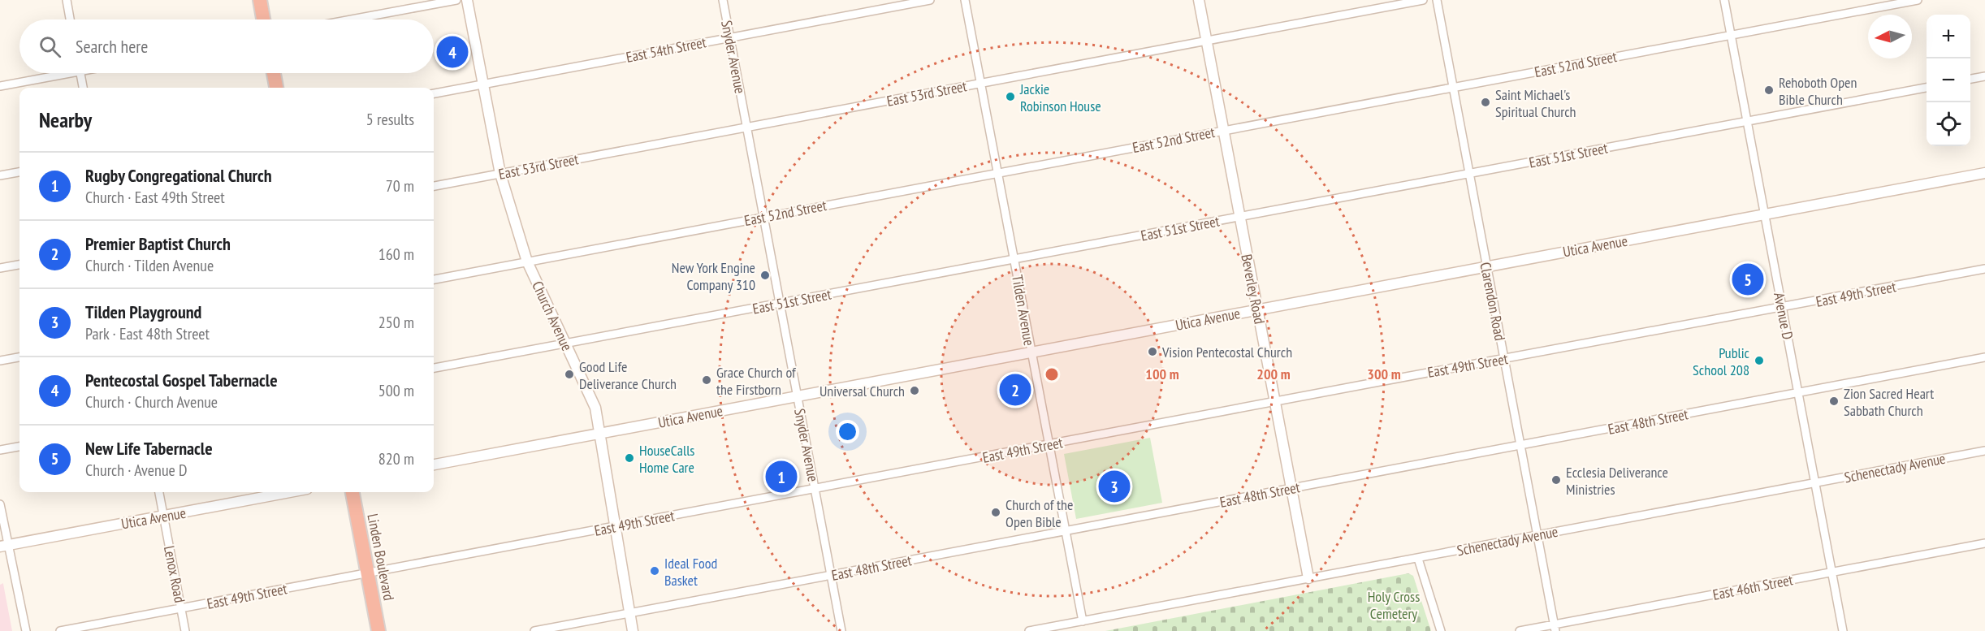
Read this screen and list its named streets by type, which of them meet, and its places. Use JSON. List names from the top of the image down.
{
  "streets": {
    "highway": ["Linden Boulevard"],
    "main road": ["Utica Avenue", "Beverley Road", "Church Avenue"],
    "street": [
      "East 54th Street",
      "Snyder Avenue",
      "East 52nd Street",
      "East 53rd Street",
      "East 51st Street",
      "East 49th Street",
      "Clarendon Road",
      "Tilden Avenue",
      "Avenue D",
      "East 48th Street",
      "Schenectady Avenue",
      "Lenox Road",
      "East 46th Street"
    ]
  },
  "crossings": [
    ["East 54th Street", "Snyder Avenue"],
    ["East 54th Street", "Church Avenue"],
    ["Snyder Avenue", "East 52nd Street"],
    ["Snyder Avenue", "East 53rd Street"],
    ["Snyder Avenue", "East 51st Street"],
    ["Snyder Avenue", "Utica Avenue"],
    ["Snyder Avenue", "East 49th Street"],
    ["Snyder Avenue", "East 48th Street"],
    ["East 52nd Street", "Beverley Road"],
    ["East 52nd Street", "Clarendon Road"],
    ["East 52nd Street", "Tilden Avenue"],
    ["East 52nd Street", "Church Avenue"],
    ["East 52nd Street", "Avenue D"],
    ["East 53rd Street", "Beverley Road"],
    ["East 53rd Street", "Tilden Avenue"],
    ["East 53rd Street", "Church Avenue"],
    ["East 51st Street", "Beverley Road"],
    ["East 51st Street", "Clarendon Road"],
    ["East 51st Street", "Tilden Avenue"],
    ["East 51st Street", "Church Avenue"],
    ["East 51st Street", "Avenue D"],
    ["Utica Avenue", "Beverley Road"],
    ["Utica Avenue", "Clarendon Road"],
    ["Utica Avenue", "Tilden Avenue"],
    ["Utica Avenue", "Church Avenue"],
    ["Utica Avenue", "Avenue D"],
    ["Utica Avenue", "Lenox Road"],
    ["Beverley Road", "East 49th Street"],
    ["Beverley Road", "East 48th Street"],
    ["Beverley Road", "Schenectady Avenue"],
    ["East 49th Street", "Clarendon Road"],
    ["East 49th Street", "Tilden Avenue"],
    ["East 49th Street", "Church Avenue"],
    ["East 49th Street", "Avenue D"],
    ["East 49th Street", "Linden Boulevard"],
    ["East 49th Street", "Lenox Road"],
    ["Clarendon Road", "East 48th Street"],
    ["Clarendon Road", "Schenectady Avenue"],
    ["Clarendon Road", "East 46th Street"],
    ["Tilden Avenue", "East 48th Street"],
    ["Tilden Avenue", "Schenectady Avenue"],
    ["Church Avenue", "East 48th Street"],
    ["Avenue D", "East 48th Street"],
    ["Avenue D", "Schenectady Avenue"],
    ["Avenue D", "East 46th Street"]
  ],
  "parks": ["Holy Cross Cemetery"],
  "places": [
    "Rehoboth Open Bible Church",
    "Jackie Robinson House",
    "Saint Michael's Spiritual Church",
    "New York Engine Company 310",
    "Vision Pentecostal Church",
    "Public School 208",
    "Good Life Deliverance Church",
    "Grace Church of the Firstborn",
    "Universal Church",
    "Zion Sacred Heart Sabbath Church",
    "HouseCalls Home Care",
    "Ecclesia Deliverance Ministries",
    "Church of the Open Bible",
    "Ideal Food Basket"
  ],
  "north": "left",
  "page": {
    "map_buttons": ["+", "−"],
    "search": "Search here",
    "pins": [
      "4",
      "5",
      "2",
      "1",
      "3"
    ],
    "heading": ["Nearby", "5 results"],
    "list": [
      {
        "mark": "1",
        "name": "Rugby Congregational Church",
        "note": "Church · East 49th Street",
        "value": "70 m"
      },
      {
        "mark": "2",
        "name": "Premier Baptist Church",
        "note": "Church · Tilden Avenue",
        "value": "160 m"
      },
      {
        "mark": "3",
        "name": "Tilden Playground",
        "note": "Park · East 48th Street",
        "value": "250 m"
      },
      {
        "mark": "4",
        "name": "Pentecostal Gospel Tabernacle",
        "note": "Church · Church Avenue",
        "value": "500 m"
      },
      {
        "mark": "5",
        "name": "New Life Tabernacle",
        "note": "Church · Avenue D",
        "value": "820 m"
      }
    ]
  },
  "rings": ["100 m", "200 m", "300 m"]
}
